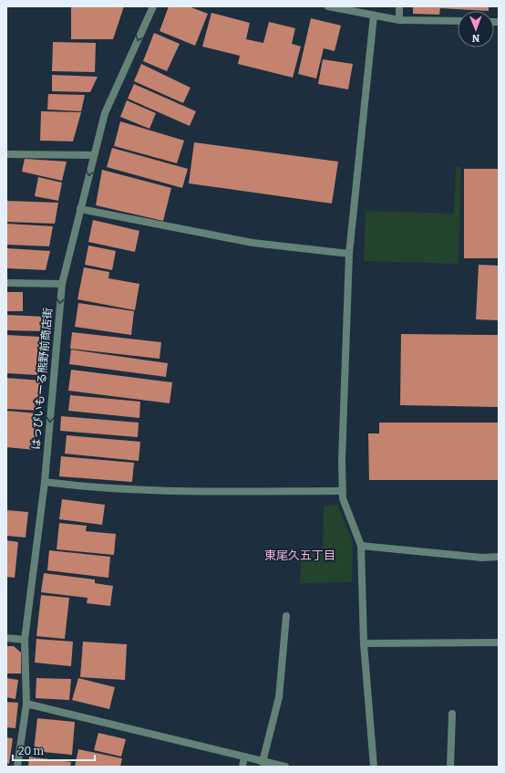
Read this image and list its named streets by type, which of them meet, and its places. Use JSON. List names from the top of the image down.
{
  "streets": {
    "street": ["はっぴいもーる熊野前商店街"]
  },
  "one_way": ["はっぴいもーる熊野前商店街"],
  "districts": ["東尾久五丁目"],
  "scale_bar": "20 m",
  "north": "bottom"
}
